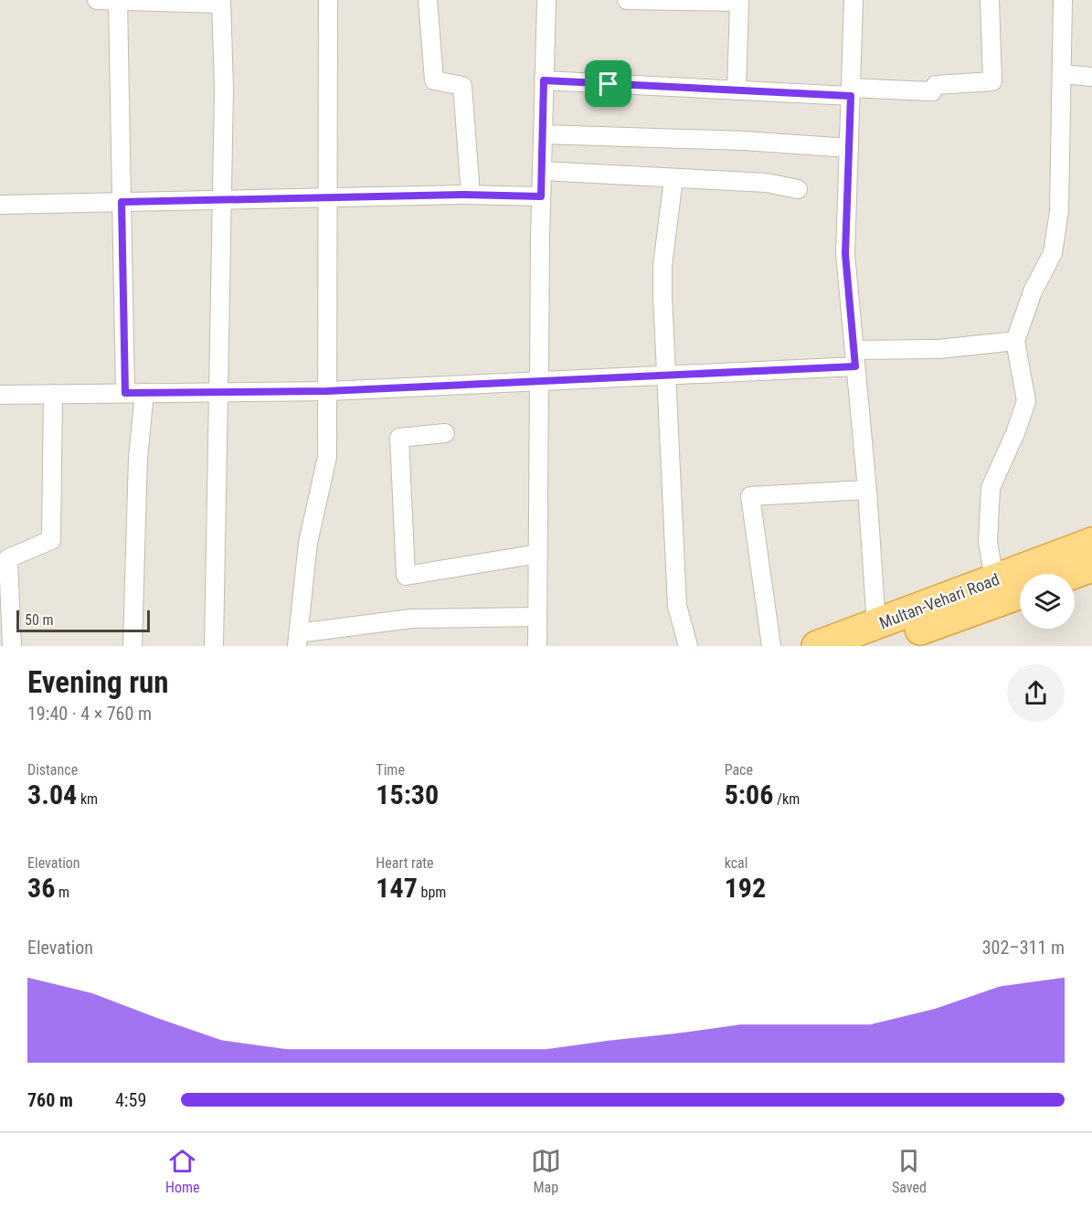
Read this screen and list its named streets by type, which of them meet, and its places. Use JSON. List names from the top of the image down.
{
  "streets": {
    "highway": ["Multan-Vehari Road"]
  },
  "scale_bar": "50 m",
  "page": {
    "scale": "50 m",
    "heading": ["Evening run", "19:40 · 4 × 760 m"],
    "stats": [
      ["Distance", "3.04 km"],
      ["Time", "15:30"],
      ["Pace", "5:06 /km"],
      ["Elevation", "36 m"],
      ["Heart rate", "147 bpm"],
      ["kcal", "192"]
    ],
    "chart": ["Elevation", "302–311 m"],
    "list": [
      {
        "name": "760 m",
        "note": "4:59"
      }
    ],
    "tabs": ["Home", "Map", "Saved"]
  }
}
